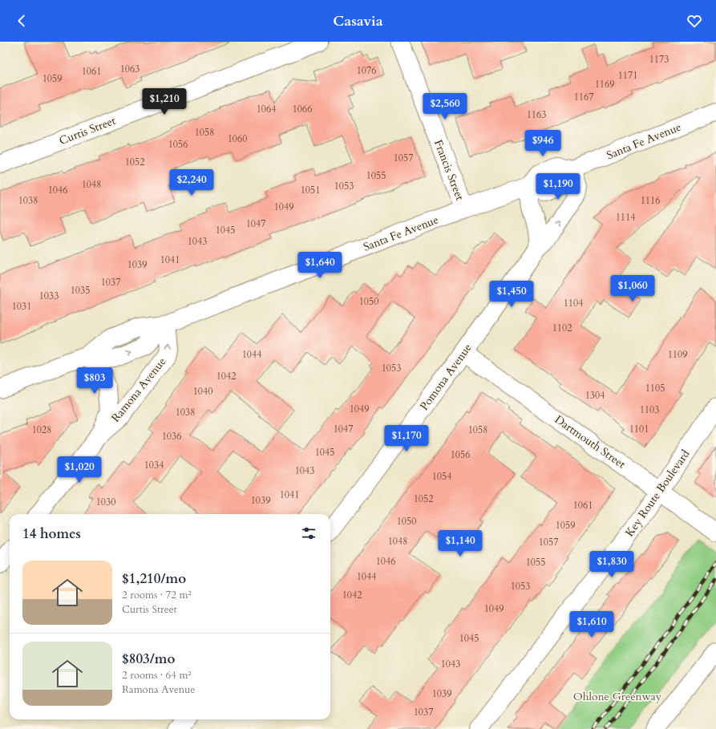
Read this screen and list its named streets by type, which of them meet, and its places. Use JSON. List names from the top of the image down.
{
  "streets": {
    "street": [
      "Curtis Street",
      "Santa Fe Avenue",
      "Francis Street",
      "Pomona Avenue",
      "Ramona Avenue",
      "Dartmouth Street",
      "Key Route Boulevard"
    ]
  },
  "crossings": [
    ["Santa Fe Avenue", "Francis Street"],
    ["Santa Fe Avenue", "Pomona Avenue"],
    ["Santa Fe Avenue", "Ramona Avenue"],
    ["Pomona Avenue", "Dartmouth Street"],
    ["Dartmouth Street", "Key Route Boulevard"]
  ],
  "one_way": ["Ramona Avenue"],
  "parks": ["Ohlone Greenway"],
  "house_numbers": [
    "1173",
    "1063",
    "1076",
    "1061",
    "1171",
    "1059",
    "1169",
    "1167",
    "1064",
    "1066",
    "1163",
    "1058",
    "1060",
    "1056",
    "1057",
    "1052",
    "1055",
    "1048",
    "1053",
    "1046",
    "1051",
    "1038",
    "1116",
    "1049",
    "1114",
    "1047",
    "1045",
    "1043",
    "1041",
    "1039",
    "1037",
    "1035",
    "1033",
    "1050",
    "1104",
    "1031",
    "1102",
    "1044",
    "1109",
    "1053",
    "1042",
    "1105",
    "1040",
    "1304",
    "1049",
    "1103",
    "1038",
    "1047",
    "1101",
    "1028",
    "1058",
    "1036",
    "1045",
    "1056",
    "1034",
    "1043",
    "1054",
    "1041",
    "1052",
    "1039",
    "1030",
    "1061",
    "1050",
    "1059",
    "1048",
    "1057",
    "1046",
    "1055",
    "1044",
    "1053",
    "1042",
    "1049",
    "1045",
    "1043",
    "1039",
    "1037"
  ],
  "page": {
    "header": "Casavia",
    "price": [
      "$1,210",
      "$2,560",
      "$946",
      "$2,240",
      "$1,190",
      "$1,640",
      "$1,060",
      "$1,450",
      "$803",
      "$1,170",
      "$1,020",
      "$1,140",
      "$1,830",
      "$1,610"
    ],
    "heading": "14 homes",
    "list": [
      {
        "name": "$1,210/mo",
        "note": "2 rooms · 72 m² · Curtis Street"
      },
      {
        "name": "$803/mo",
        "note": "2 rooms · 64 m² · Ramona Avenue"
      }
    ]
  }
}
